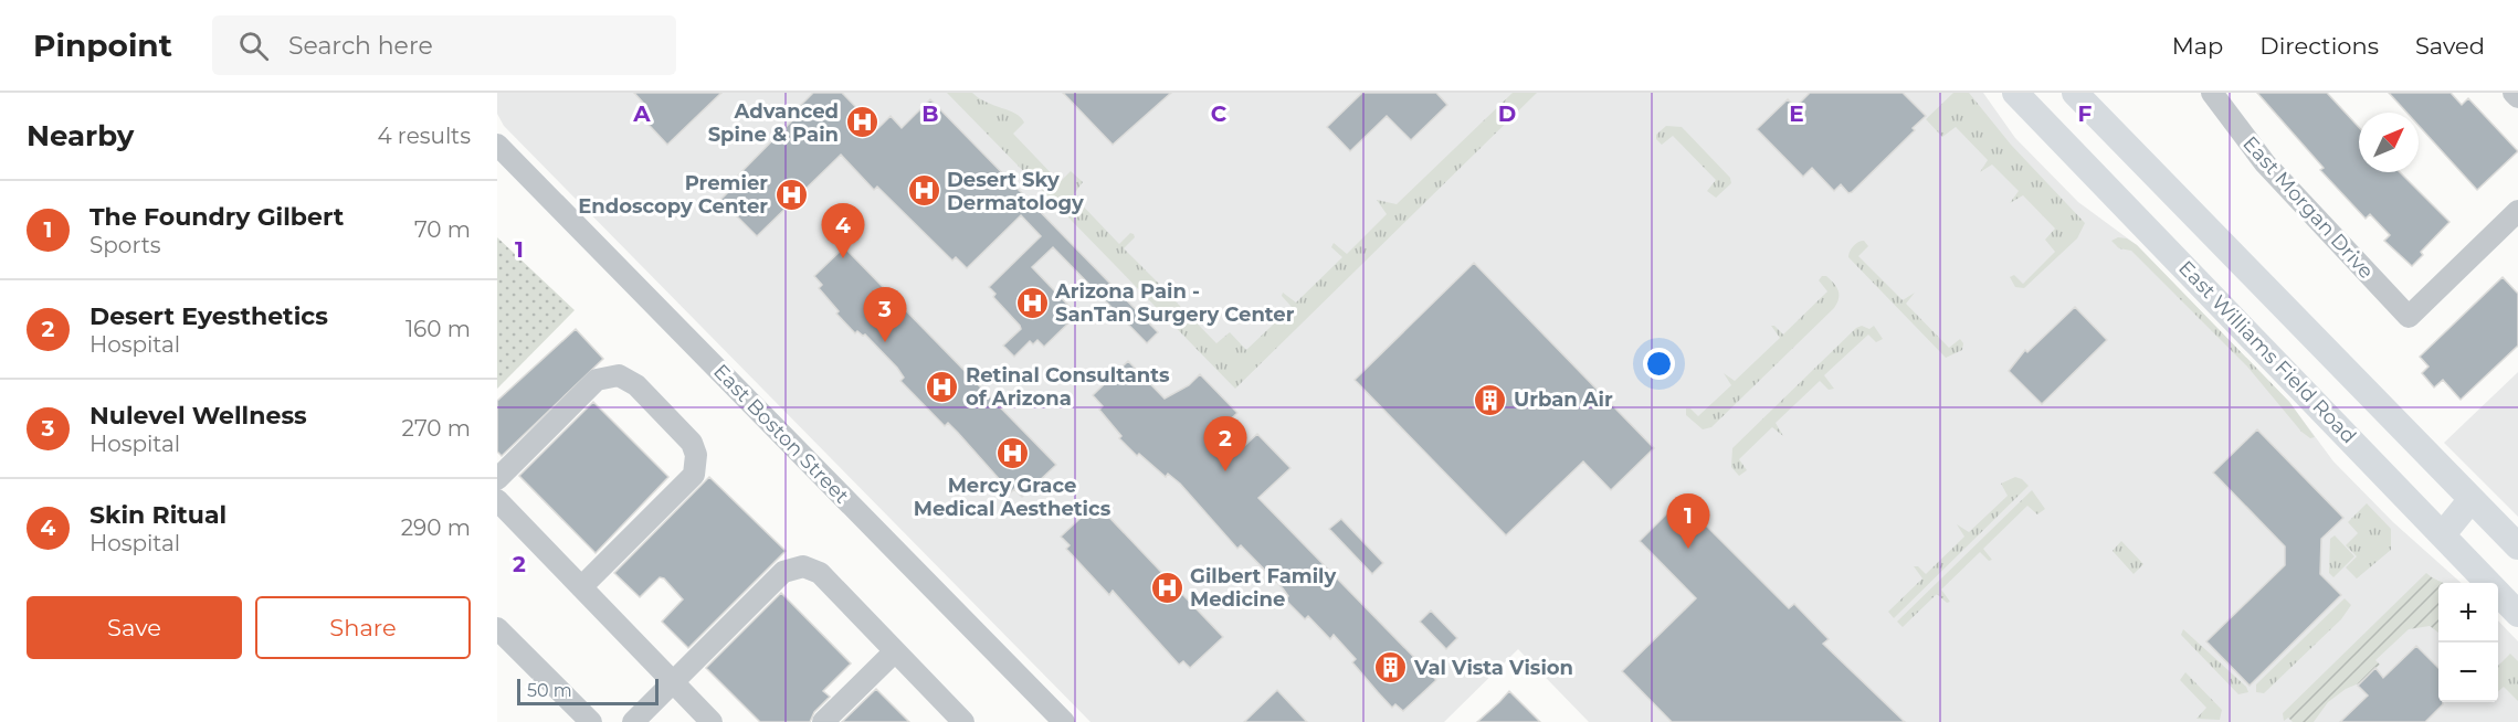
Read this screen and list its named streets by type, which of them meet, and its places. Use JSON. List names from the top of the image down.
{
  "streets": {
    "main road": ["East Williams Field Road"],
    "street": ["East Morgan Drive", "East Boston Street"]
  },
  "places": {
    "hospital": [
      "Advanced Spine & Pain",
      "Desert Sky Dermatology",
      "Premier Endoscopy Center",
      "Arizona Pain - SanTan Surgery Center",
      "Retinal Consultants of Arizona",
      "Mercy Grace Medical Aesthetics",
      "Gilbert Family Medicine"
    ],
    "building": ["Urban Air", "Val Vista Vision"]
  },
  "scale_bar": "50 m",
  "north": "top right",
  "page": {
    "header": "Pinpoint",
    "search": "Search here",
    "nav": ["Map", "Directions", "Saved"],
    "heading": ["Nearby", "4 results"],
    "list": [
      {
        "mark": "1",
        "name": "The Foundry Gilbert",
        "note": "Sports",
        "value": "70 m"
      },
      {
        "mark": "2",
        "name": "Desert Eyesthetics",
        "note": "Hospital",
        "value": "160 m"
      },
      {
        "mark": "3",
        "name": "Nulevel Wellness",
        "note": "Hospital",
        "value": "270 m"
      },
      {
        "mark": "4",
        "name": "Skin Ritual",
        "note": "Hospital",
        "value": "290 m"
      }
    ],
    "pins": [
      "4",
      "3",
      "2",
      "1"
    ],
    "buttons": ["Save", "Share"],
    "map_buttons": ["+", "−"],
    "scale": "50 m"
  },
  "grid": {
    "columns": [
      "A",
      "B",
      "C",
      "D",
      "E",
      "F"
    ],
    "rows": ["1", "2"]
  }
}
